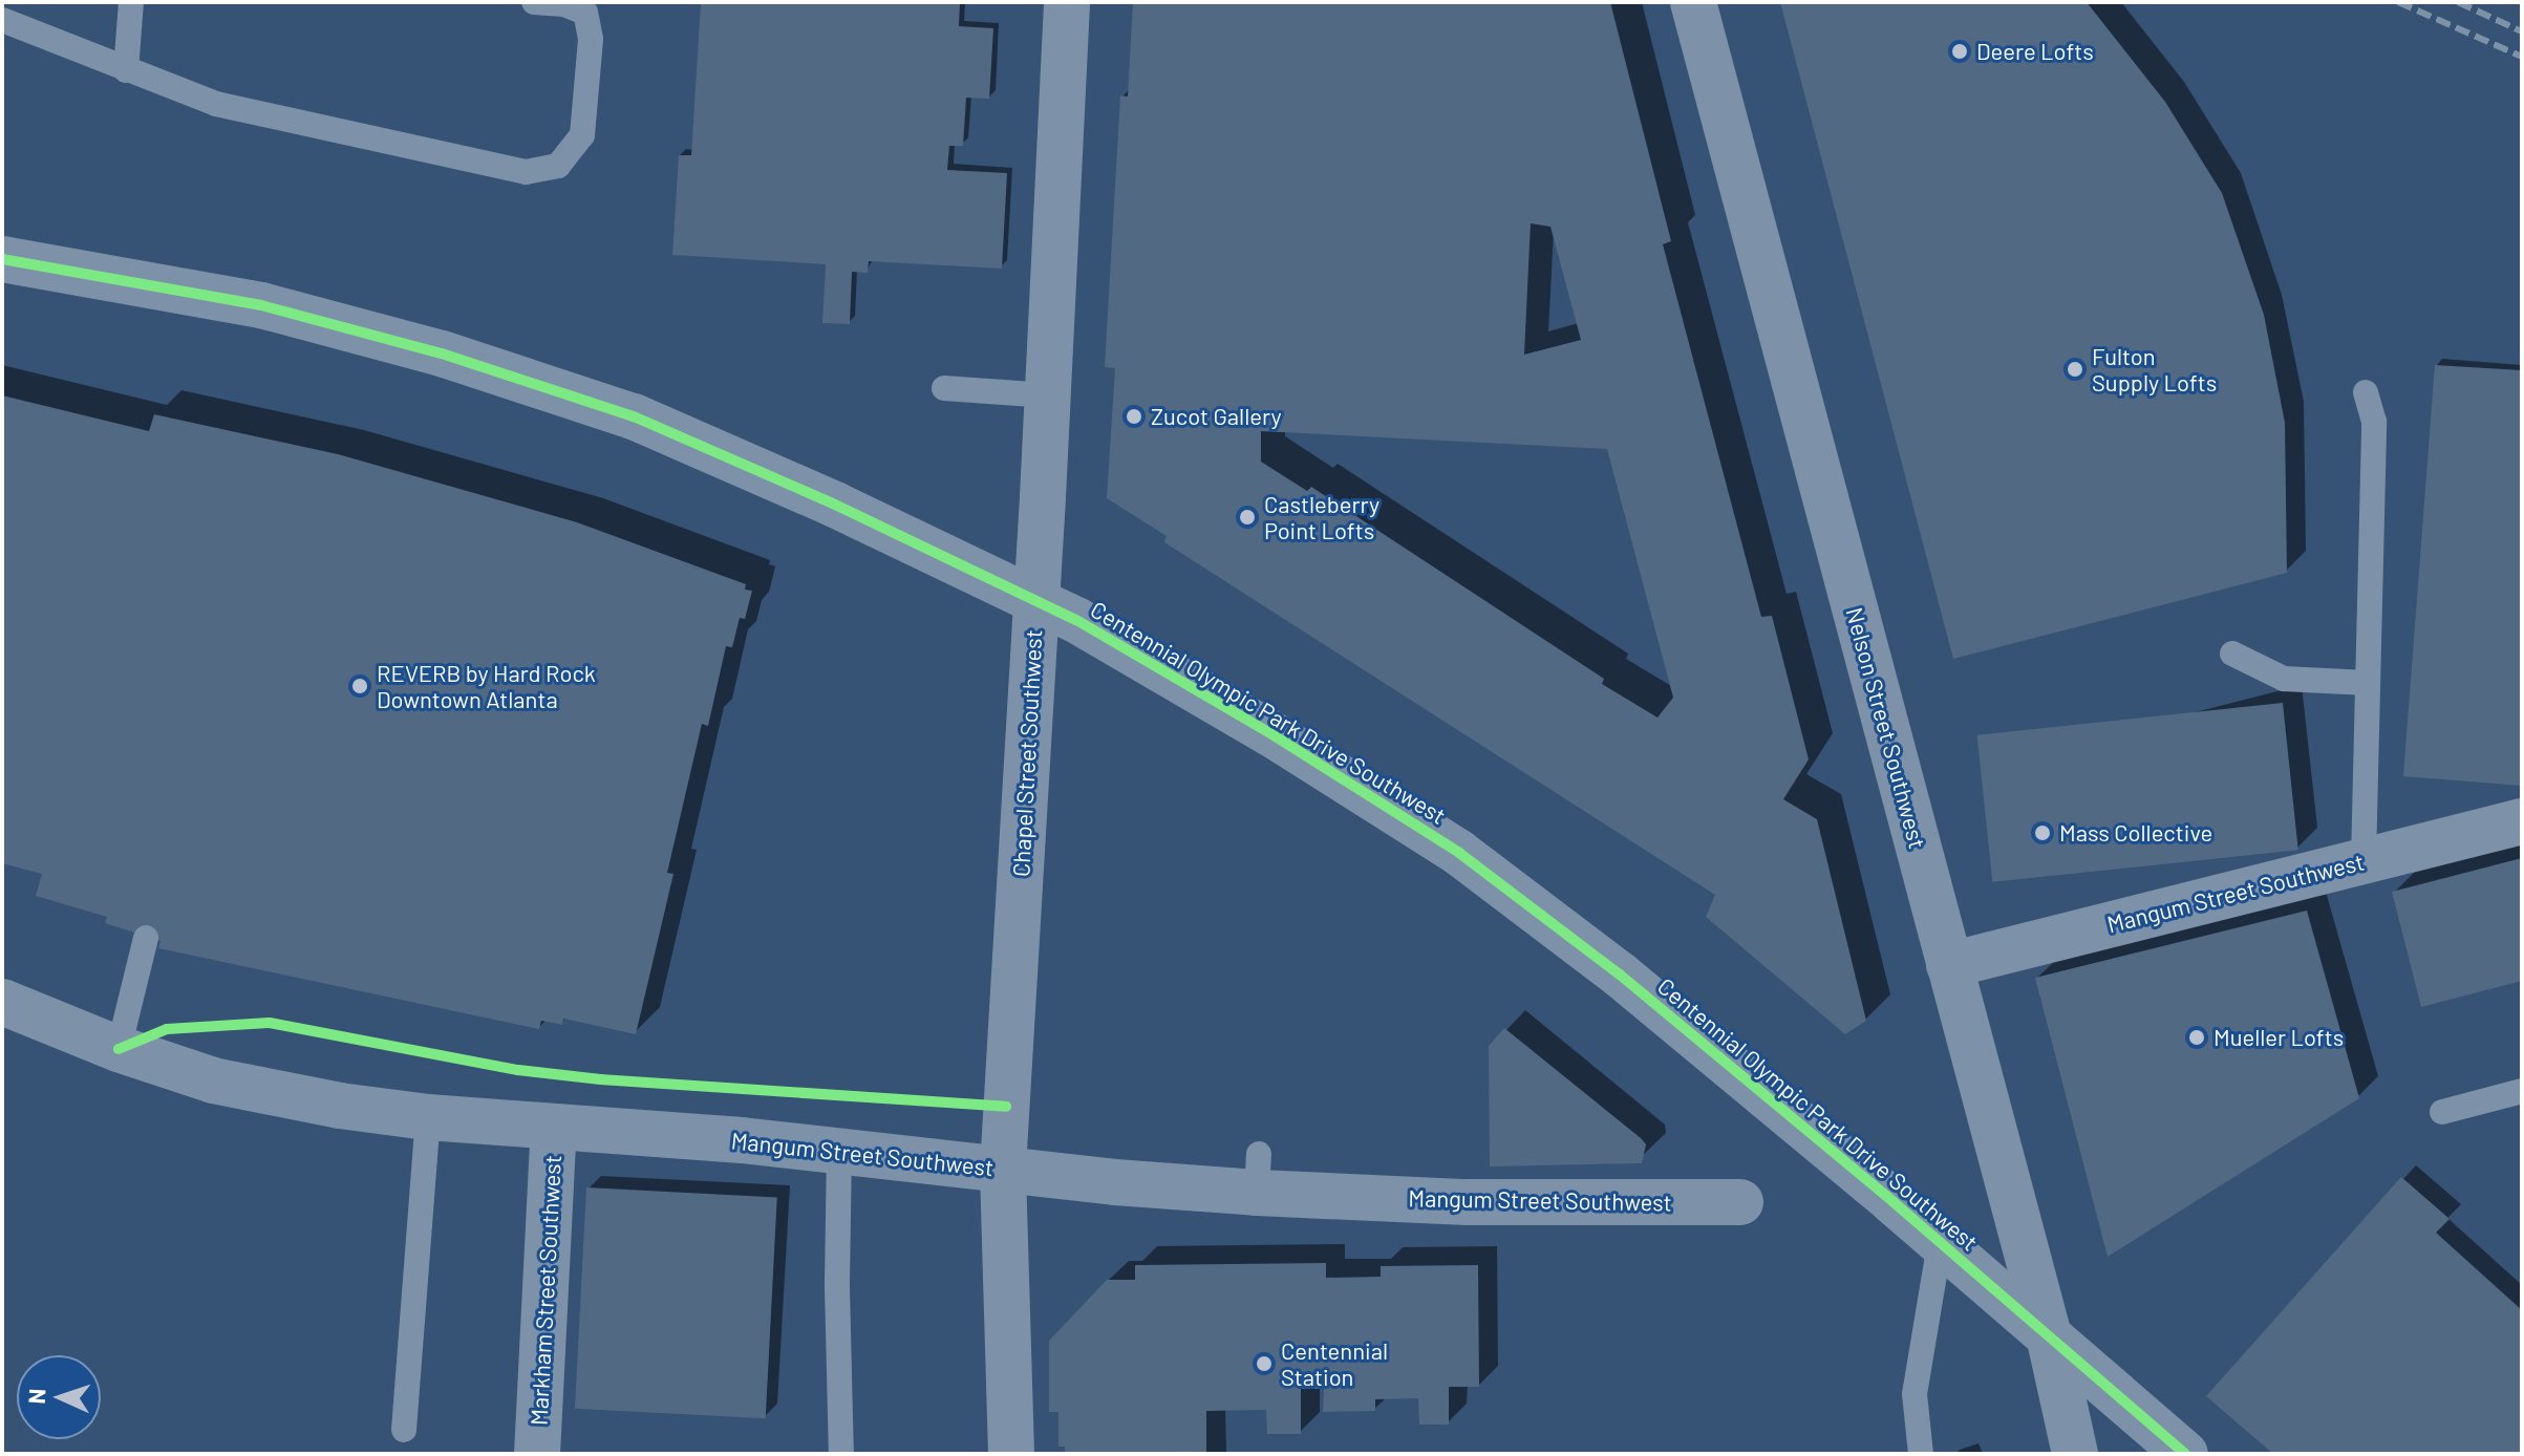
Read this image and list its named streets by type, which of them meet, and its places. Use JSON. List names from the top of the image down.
{
  "streets": {
    "street": [
      "Centennial Olympic Park Drive Southwest",
      "Nelson Street Southwest",
      "Chapel Street Southwest",
      "Mangum Street Southwest",
      "Markham Street Southwest"
    ]
  },
  "crossings": [
    ["Centennial Olympic Park Drive Southwest", "Nelson Street Southwest"],
    ["Centennial Olympic Park Drive Southwest", "Chapel Street Southwest"],
    ["Nelson Street Southwest", "Mangum Street Southwest"],
    ["Chapel Street Southwest", "Mangum Street Southwest"],
    ["Mangum Street Southwest", "Markham Street Southwest"]
  ],
  "places": [
    "Deere Lofts",
    "Fulton Supply Lofts",
    "Zucot Gallery",
    "Castleberry Point Lofts",
    "REVERB by Hard Rock Downtown Atlanta",
    "Mass Collective",
    "Mueller Lofts",
    "Centennial Station"
  ],
  "north": "left"
}
